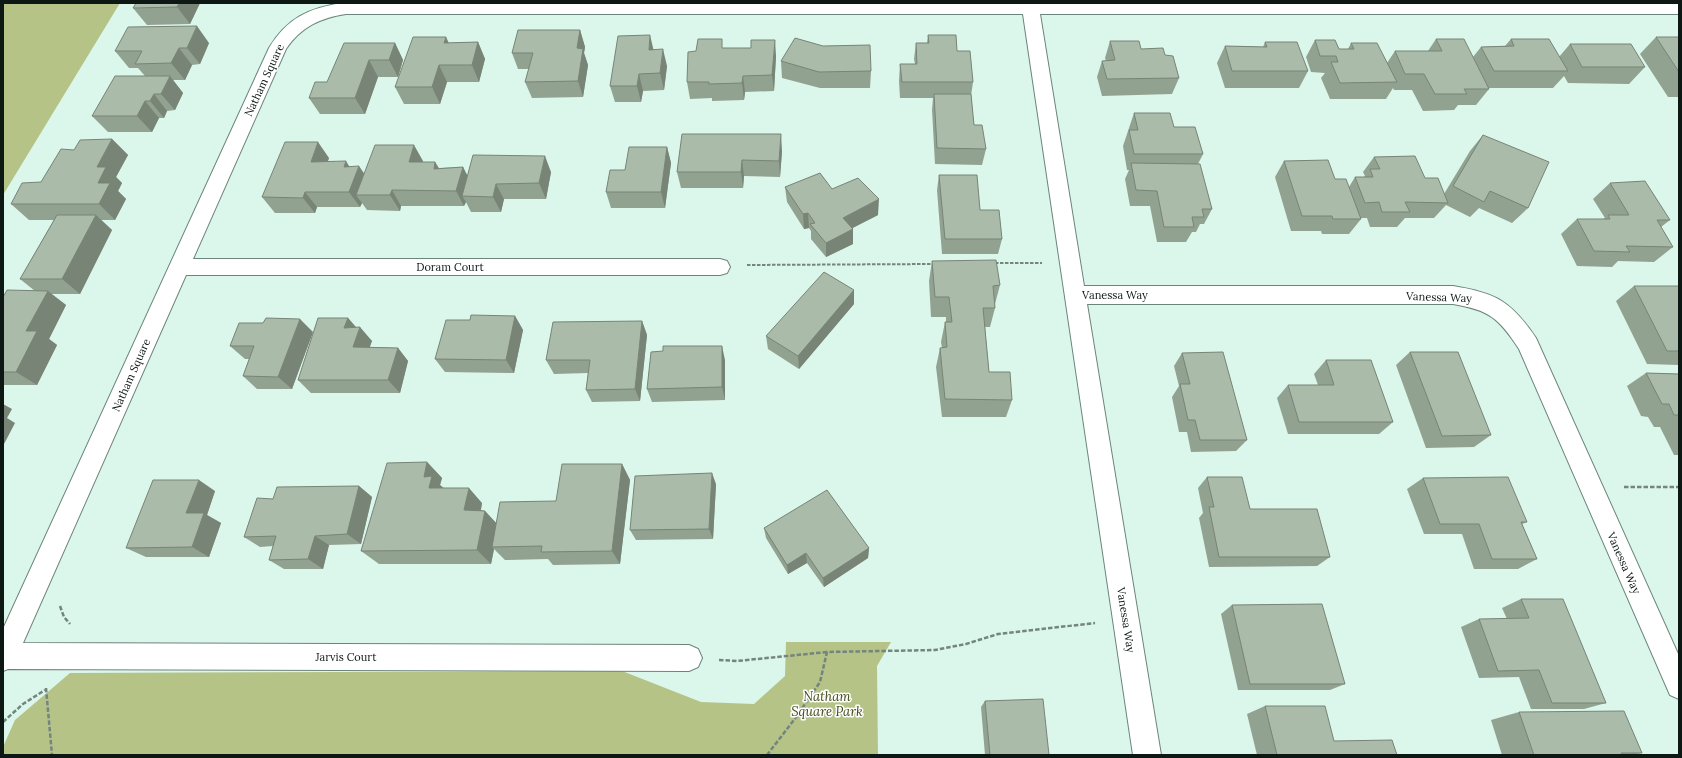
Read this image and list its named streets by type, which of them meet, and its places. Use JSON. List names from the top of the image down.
{
  "streets": {
    "street": [
      "Natham Square",
      "Doram Court",
      "Vanessa Way",
      "Jarvis Court"
    ]
  },
  "crossings": [
    ["Natham Square", "Doram Court"],
    ["Natham Square", "Vanessa Way"],
    ["Natham Square", "Jarvis Court"]
  ],
  "parks": ["Natham Square Park"]
}
